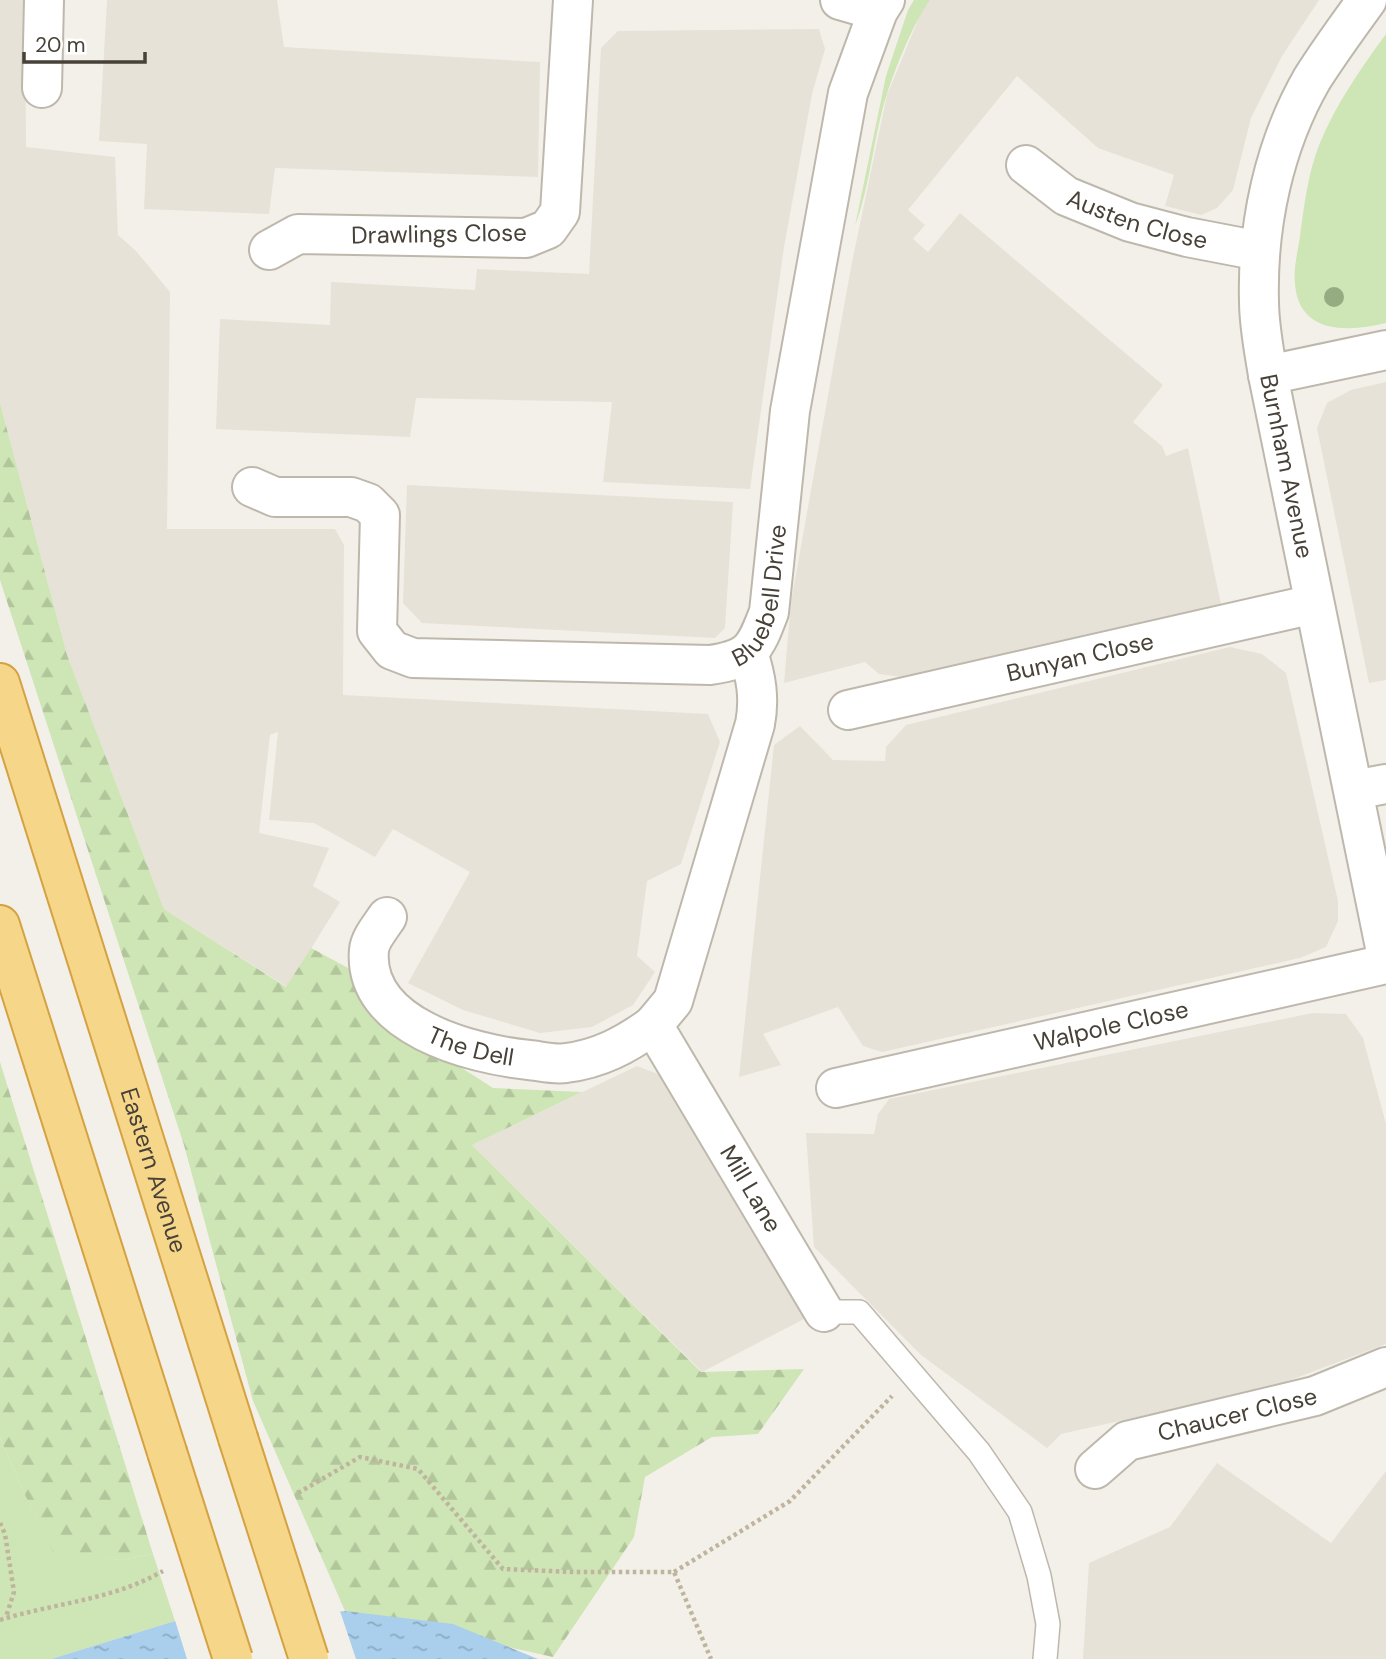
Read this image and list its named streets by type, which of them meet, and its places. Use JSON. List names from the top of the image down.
{
  "streets": {
    "highway": ["Eastern Avenue"],
    "street": [
      "Austen Close",
      "Drawlings Close",
      "Burnham Avenue",
      "Bluebell Drive",
      "Bunyan Close",
      "Walpole Close",
      "The Dell",
      "Mill Lane",
      "Chaucer Close"
    ]
  },
  "crossings": [
    ["Austen Close", "Burnham Avenue"],
    ["Burnham Avenue", "Bunyan Close"],
    ["The Dell", "Mill Lane"]
  ],
  "scale_bar": "20 m"
}
